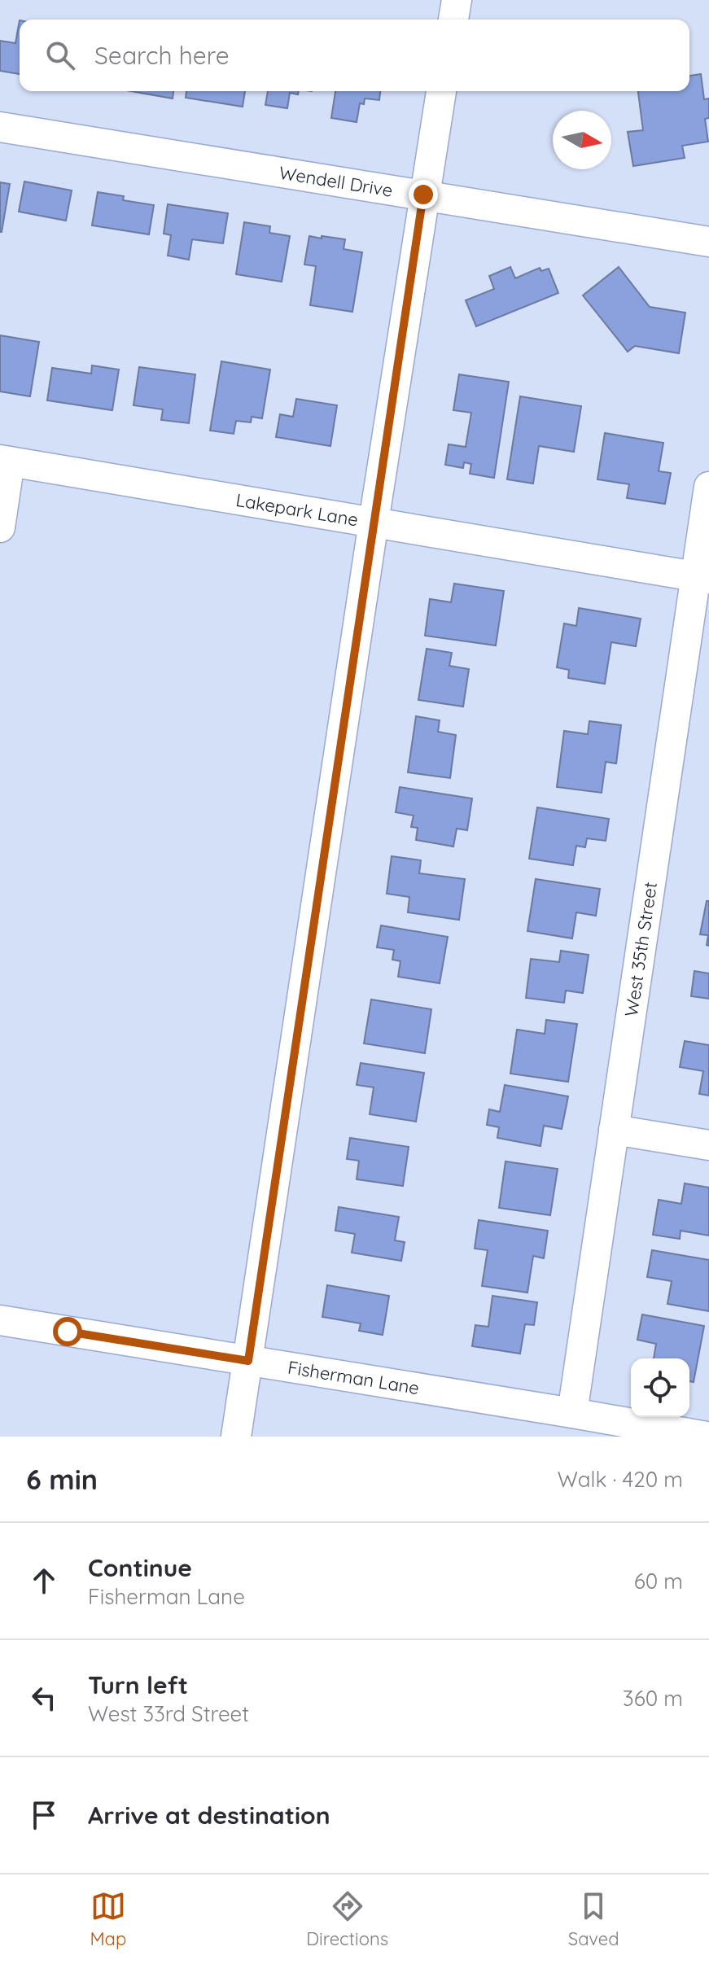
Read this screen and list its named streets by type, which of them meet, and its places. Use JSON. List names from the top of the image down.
{
  "streets": {
    "street": [
      "Wendell Drive",
      "Lakepark Lane",
      "West 35th Street",
      "Fisherman Lane"
    ]
  },
  "crossings": [
    ["Lakepark Lane", "West 35th Street"],
    ["West 35th Street", "Fisherman Lane"]
  ],
  "north": "right",
  "page": {
    "search": "Search here",
    "heading": ["6 min", "Walk · 420 m"],
    "list": [
      ["Continue", "Fisherman Lane", "60 m"],
      ["Turn left", "West 33rd Street", "360 m"],
      "Arrive at destination"
    ],
    "nav": ["Map", "Directions", "Saved"]
  }
}
